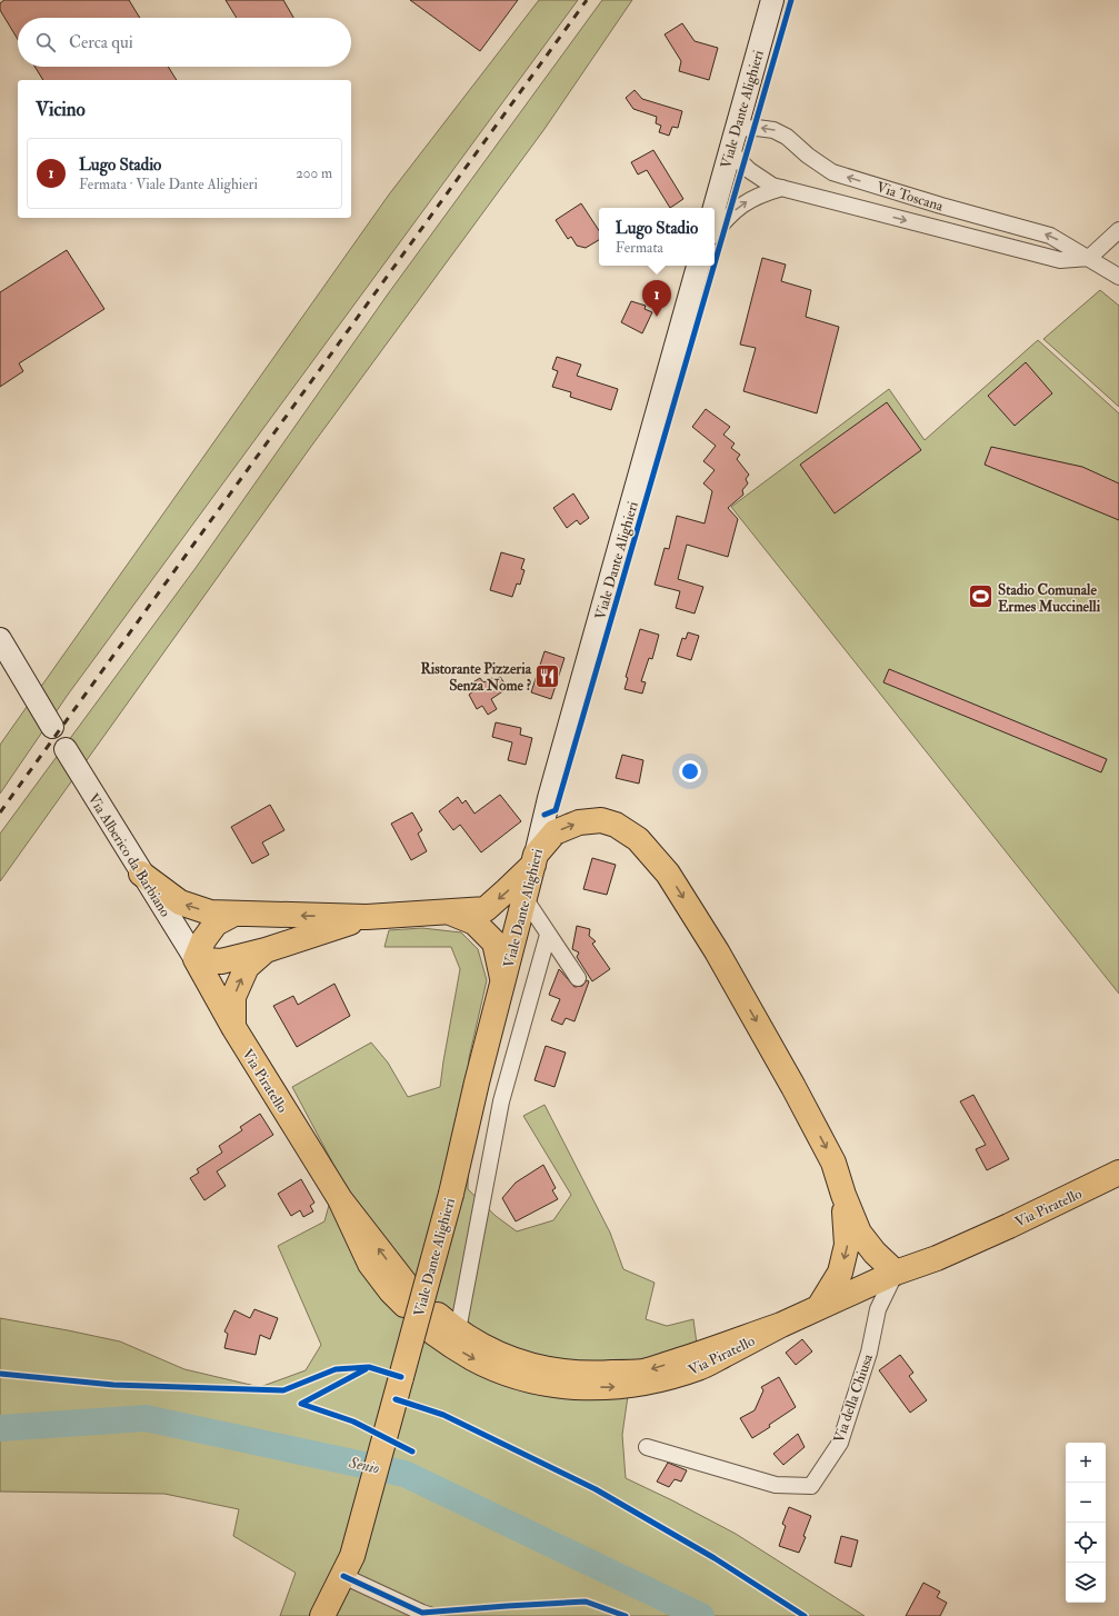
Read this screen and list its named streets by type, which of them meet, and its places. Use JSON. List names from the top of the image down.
{
  "streets": {
    "main road": ["Viale Dante Alighieri", "Via Piratello"],
    "street": ["Via Toscana", "Via Alberico da Barbiano", "Via della Chiusa"]
  },
  "crossings": [
    ["Viale Dante Alighieri", "Via Toscana"],
    ["Via Alberico da Barbiano", "Via Piratello"],
    ["Via Piratello", "Via della Chiusa"]
  ],
  "water": ["Senio"],
  "places": {
    "sports": ["Stadio Comunale Ermes Muccinelli"],
    "restaurant": ["Ristorante Pizzeria Senza Nome ?"]
  },
  "page": {
    "search": "Cerca qui",
    "heading": "Vicino",
    "list": [
      {
        "mark": "1",
        "name": "Lugo Stadio",
        "note": "Fermata · Viale Dante Alighieri",
        "value": "200 m"
      }
    ],
    "popup": ["Lugo Stadio", "Fermata"],
    "pins": "1",
    "map_buttons": ["+", "−"]
  }
}
